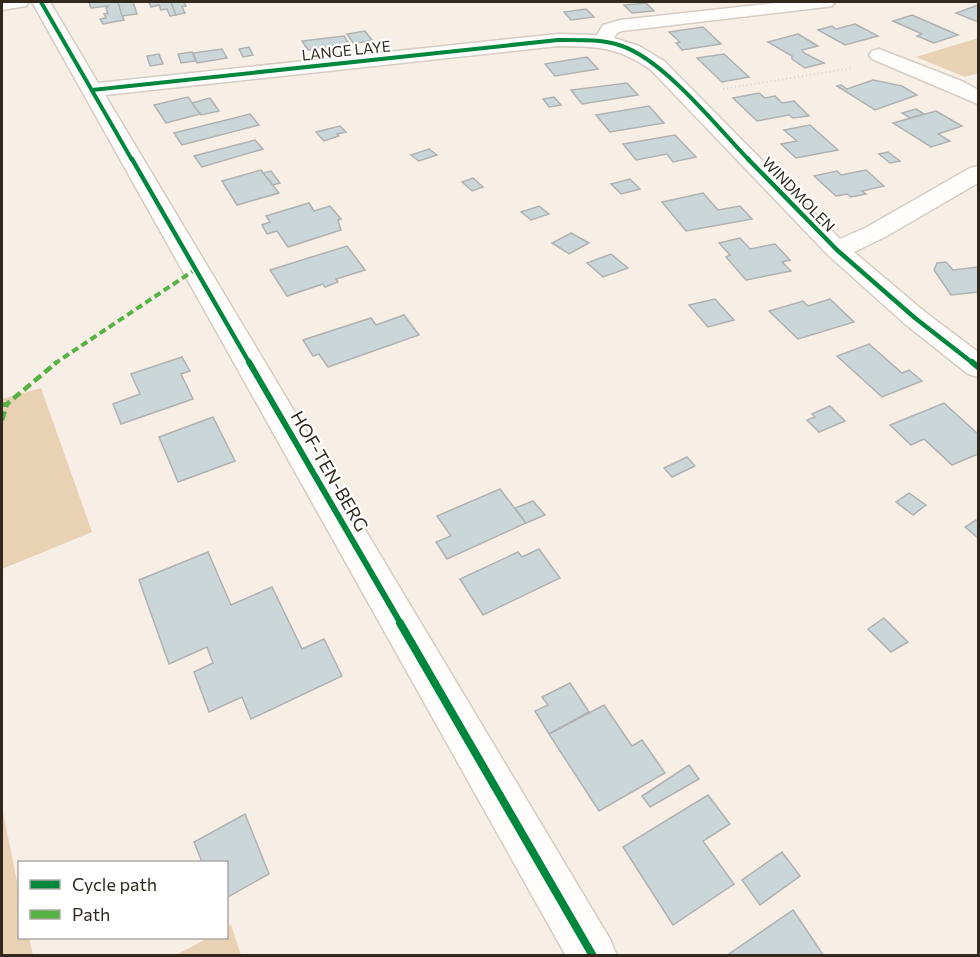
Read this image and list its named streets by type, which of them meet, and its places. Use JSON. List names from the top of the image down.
{
  "streets": {
    "street": ["LANGE LAYE", "WINDMOLEN", "HOF-TEN-BERG"]
  },
  "crossings": [
    ["LANGE LAYE", "WINDMOLEN"],
    ["LANGE LAYE", "HOF-TEN-BERG"]
  ],
  "legend": ["Cycle path", "Path"]
}
